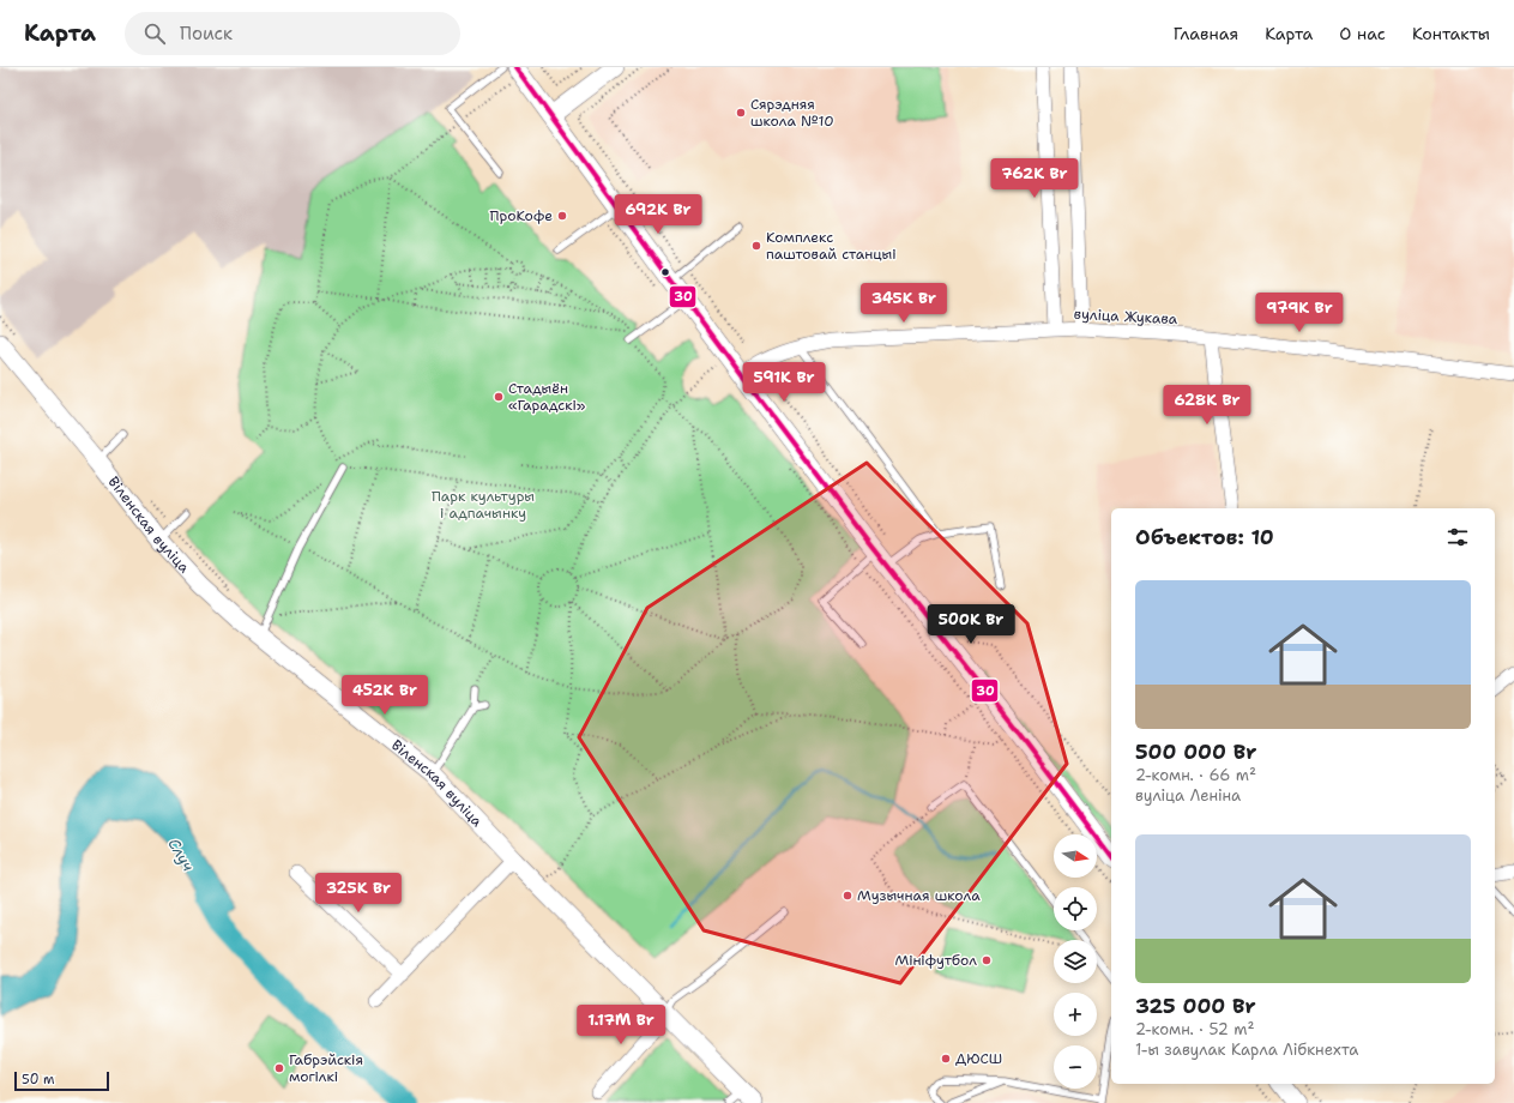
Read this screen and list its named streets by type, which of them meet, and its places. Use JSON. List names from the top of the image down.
{
  "streets": {
    "main road": ["Віленская вуліца"],
    "street": ["вуліца Жукава"]
  },
  "water": ["Случ"],
  "parks": ["Парк культуры і адпачынку"],
  "places": [
    "Сярэдняя школа №10",
    "ПроКофе",
    "Комплекс паштовай станцыі",
    "Стадыён «Гарадскі»",
    "Музычная школа",
    "Мініфутбол",
    "ДЮСШ",
    "Габрэйскія могілкі"
  ],
  "lines": ["transit line 30"],
  "scale_bar": "50 m",
  "north": "right",
  "page": {
    "header": "Карта",
    "search": "Поиск",
    "nav": [
      "Главная",
      "Карта",
      "О нас",
      "Контакты"
    ],
    "price": [
      "762K Br",
      "692K Br",
      "345K Br",
      "979K Br",
      "591K Br",
      "628K Br",
      "500K Br",
      "452K Br",
      "325K Br",
      "1.17M Br"
    ],
    "heading": "Объектов: 10",
    "list": [
      {
        "name": "500 000 Br",
        "note": "2-комн. · 66 m² · вуліца Леніна"
      },
      {
        "name": "325 000 Br",
        "note": "2-комн. · 52 m² · 1-ы завулак Карла Лібкнехта"
      }
    ],
    "map_buttons": ["+", "−"],
    "scale": "50 m"
  }
}
